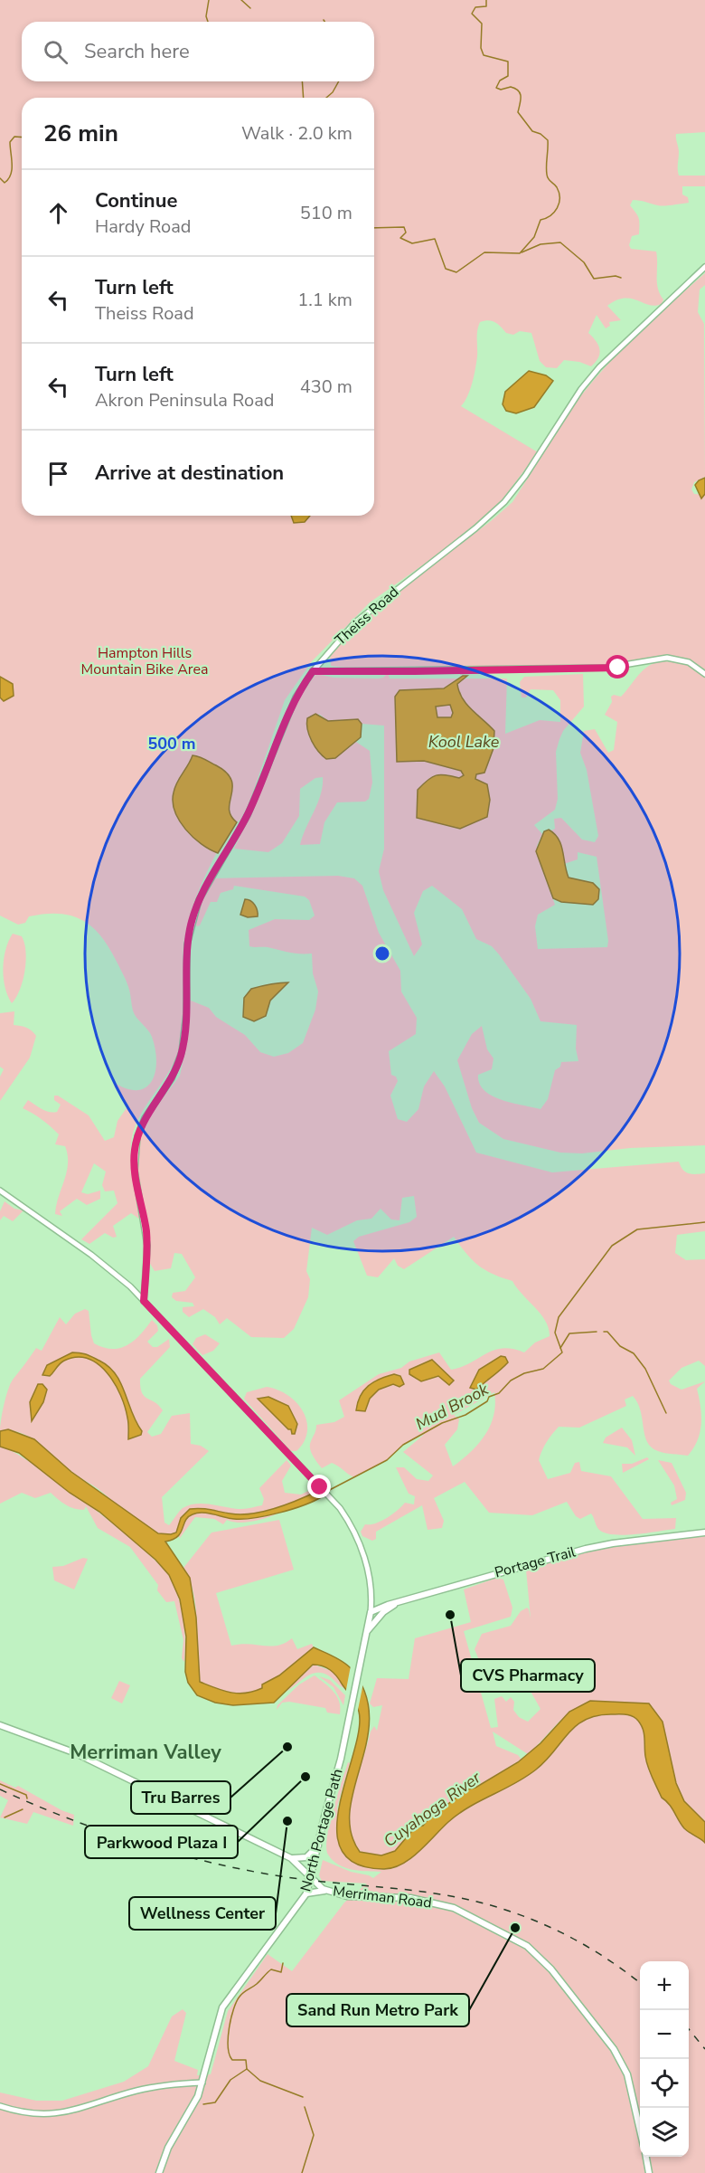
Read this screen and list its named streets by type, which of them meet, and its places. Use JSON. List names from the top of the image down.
{
  "streets": {
    "main road": ["Portage Trail", "North Portage Path", "Merriman Road"],
    "street": ["Theiss Road"]
  },
  "crossings": [
    ["Portage Trail", "North Portage Path"],
    ["North Portage Path", "Merriman Road"]
  ],
  "districts": ["Merriman Valley"],
  "water": ["Kool Lake", "Mud Brook", "Cuyahoga River"],
  "parks": ["Hampton Hills Mountain Bike Area"],
  "places": [
    "CVS Pharmacy",
    "Tru Barres",
    "Parkwood Plaza I",
    "Wellness Center",
    "Sand Run Metro Park"
  ],
  "page": {
    "search": "Search here",
    "heading": ["26 min", "Walk · 2.0 km"],
    "list": [
      ["Continue", "Hardy Road", "510 m"],
      ["Turn left", "Theiss Road", "1.1 km"],
      ["Turn left", "Akron Peninsula Road", "430 m"],
      "Arrive at destination"
    ],
    "map_buttons": ["+", "−"]
  },
  "rings": ["500 m"]
}
